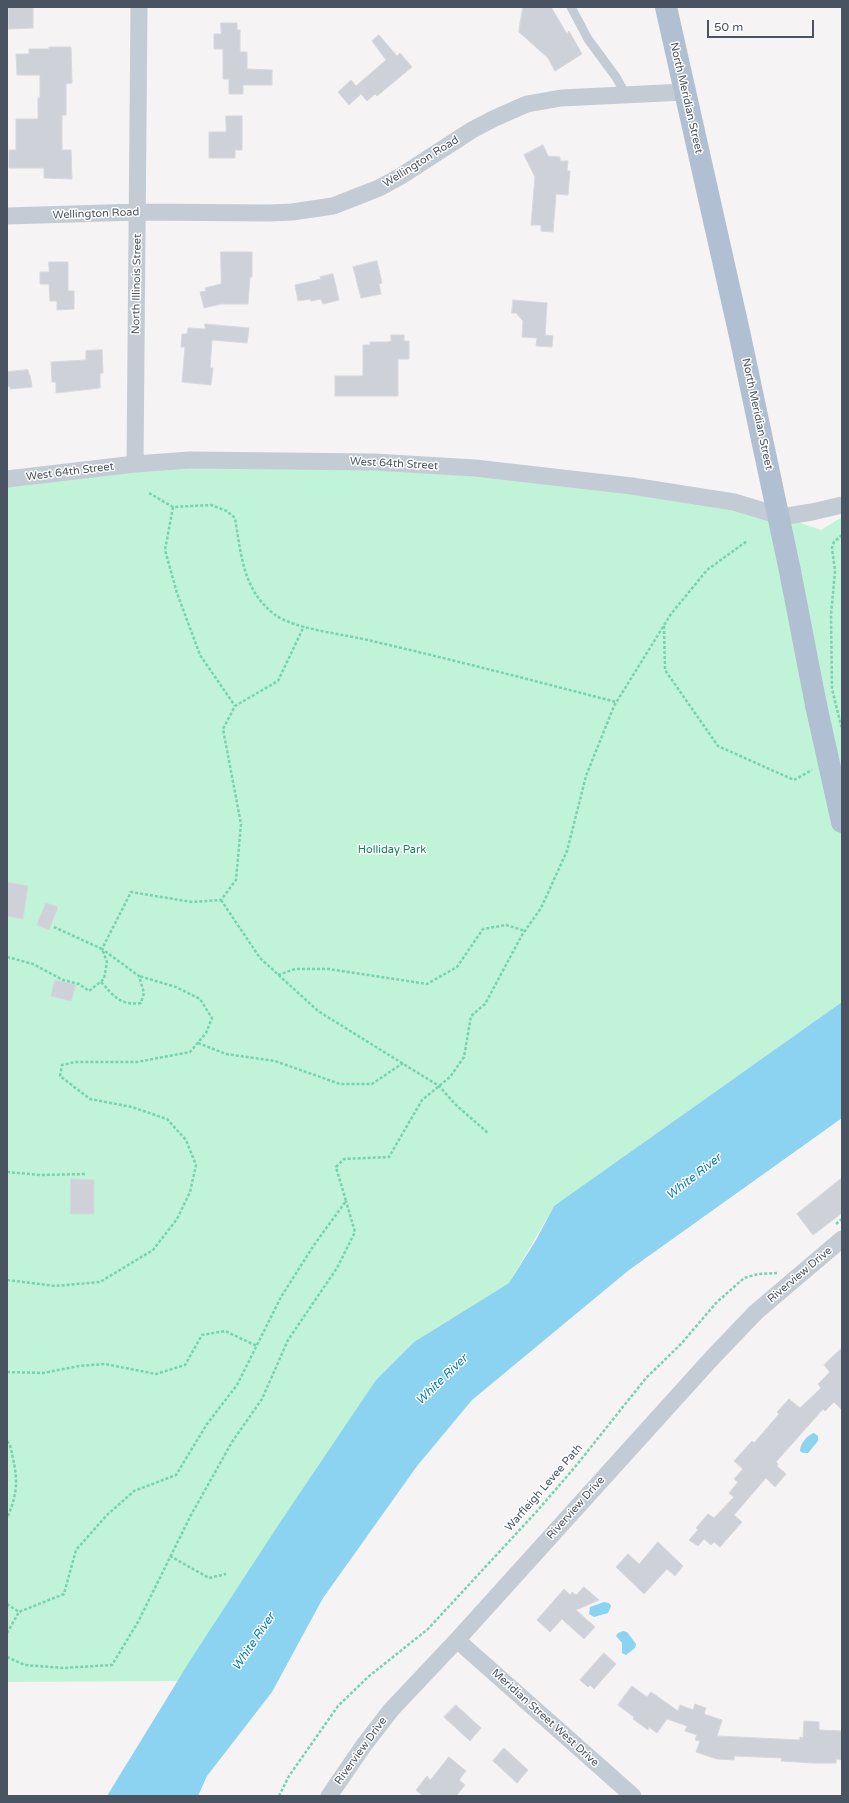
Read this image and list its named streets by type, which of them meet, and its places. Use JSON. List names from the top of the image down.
{
  "streets": {
    "main road": ["North Meridian Street"],
    "street": [
      "Wellington Road",
      "North Illinois Street",
      "West 64th Street",
      "Riverview Drive",
      "Meridian Street West Drive"
    ],
    "path": ["Warfleigh Levee Path"]
  },
  "crossings": [
    ["North Meridian Street", "Wellington Road"],
    ["North Meridian Street", "West 64th Street"],
    ["Wellington Road", "North Illinois Street"],
    ["North Illinois Street", "West 64th Street"],
    ["Riverview Drive", "Meridian Street West Drive"]
  ],
  "water": ["White River"],
  "parks": ["Holliday Park"],
  "scale_bar": "50 m"
}
